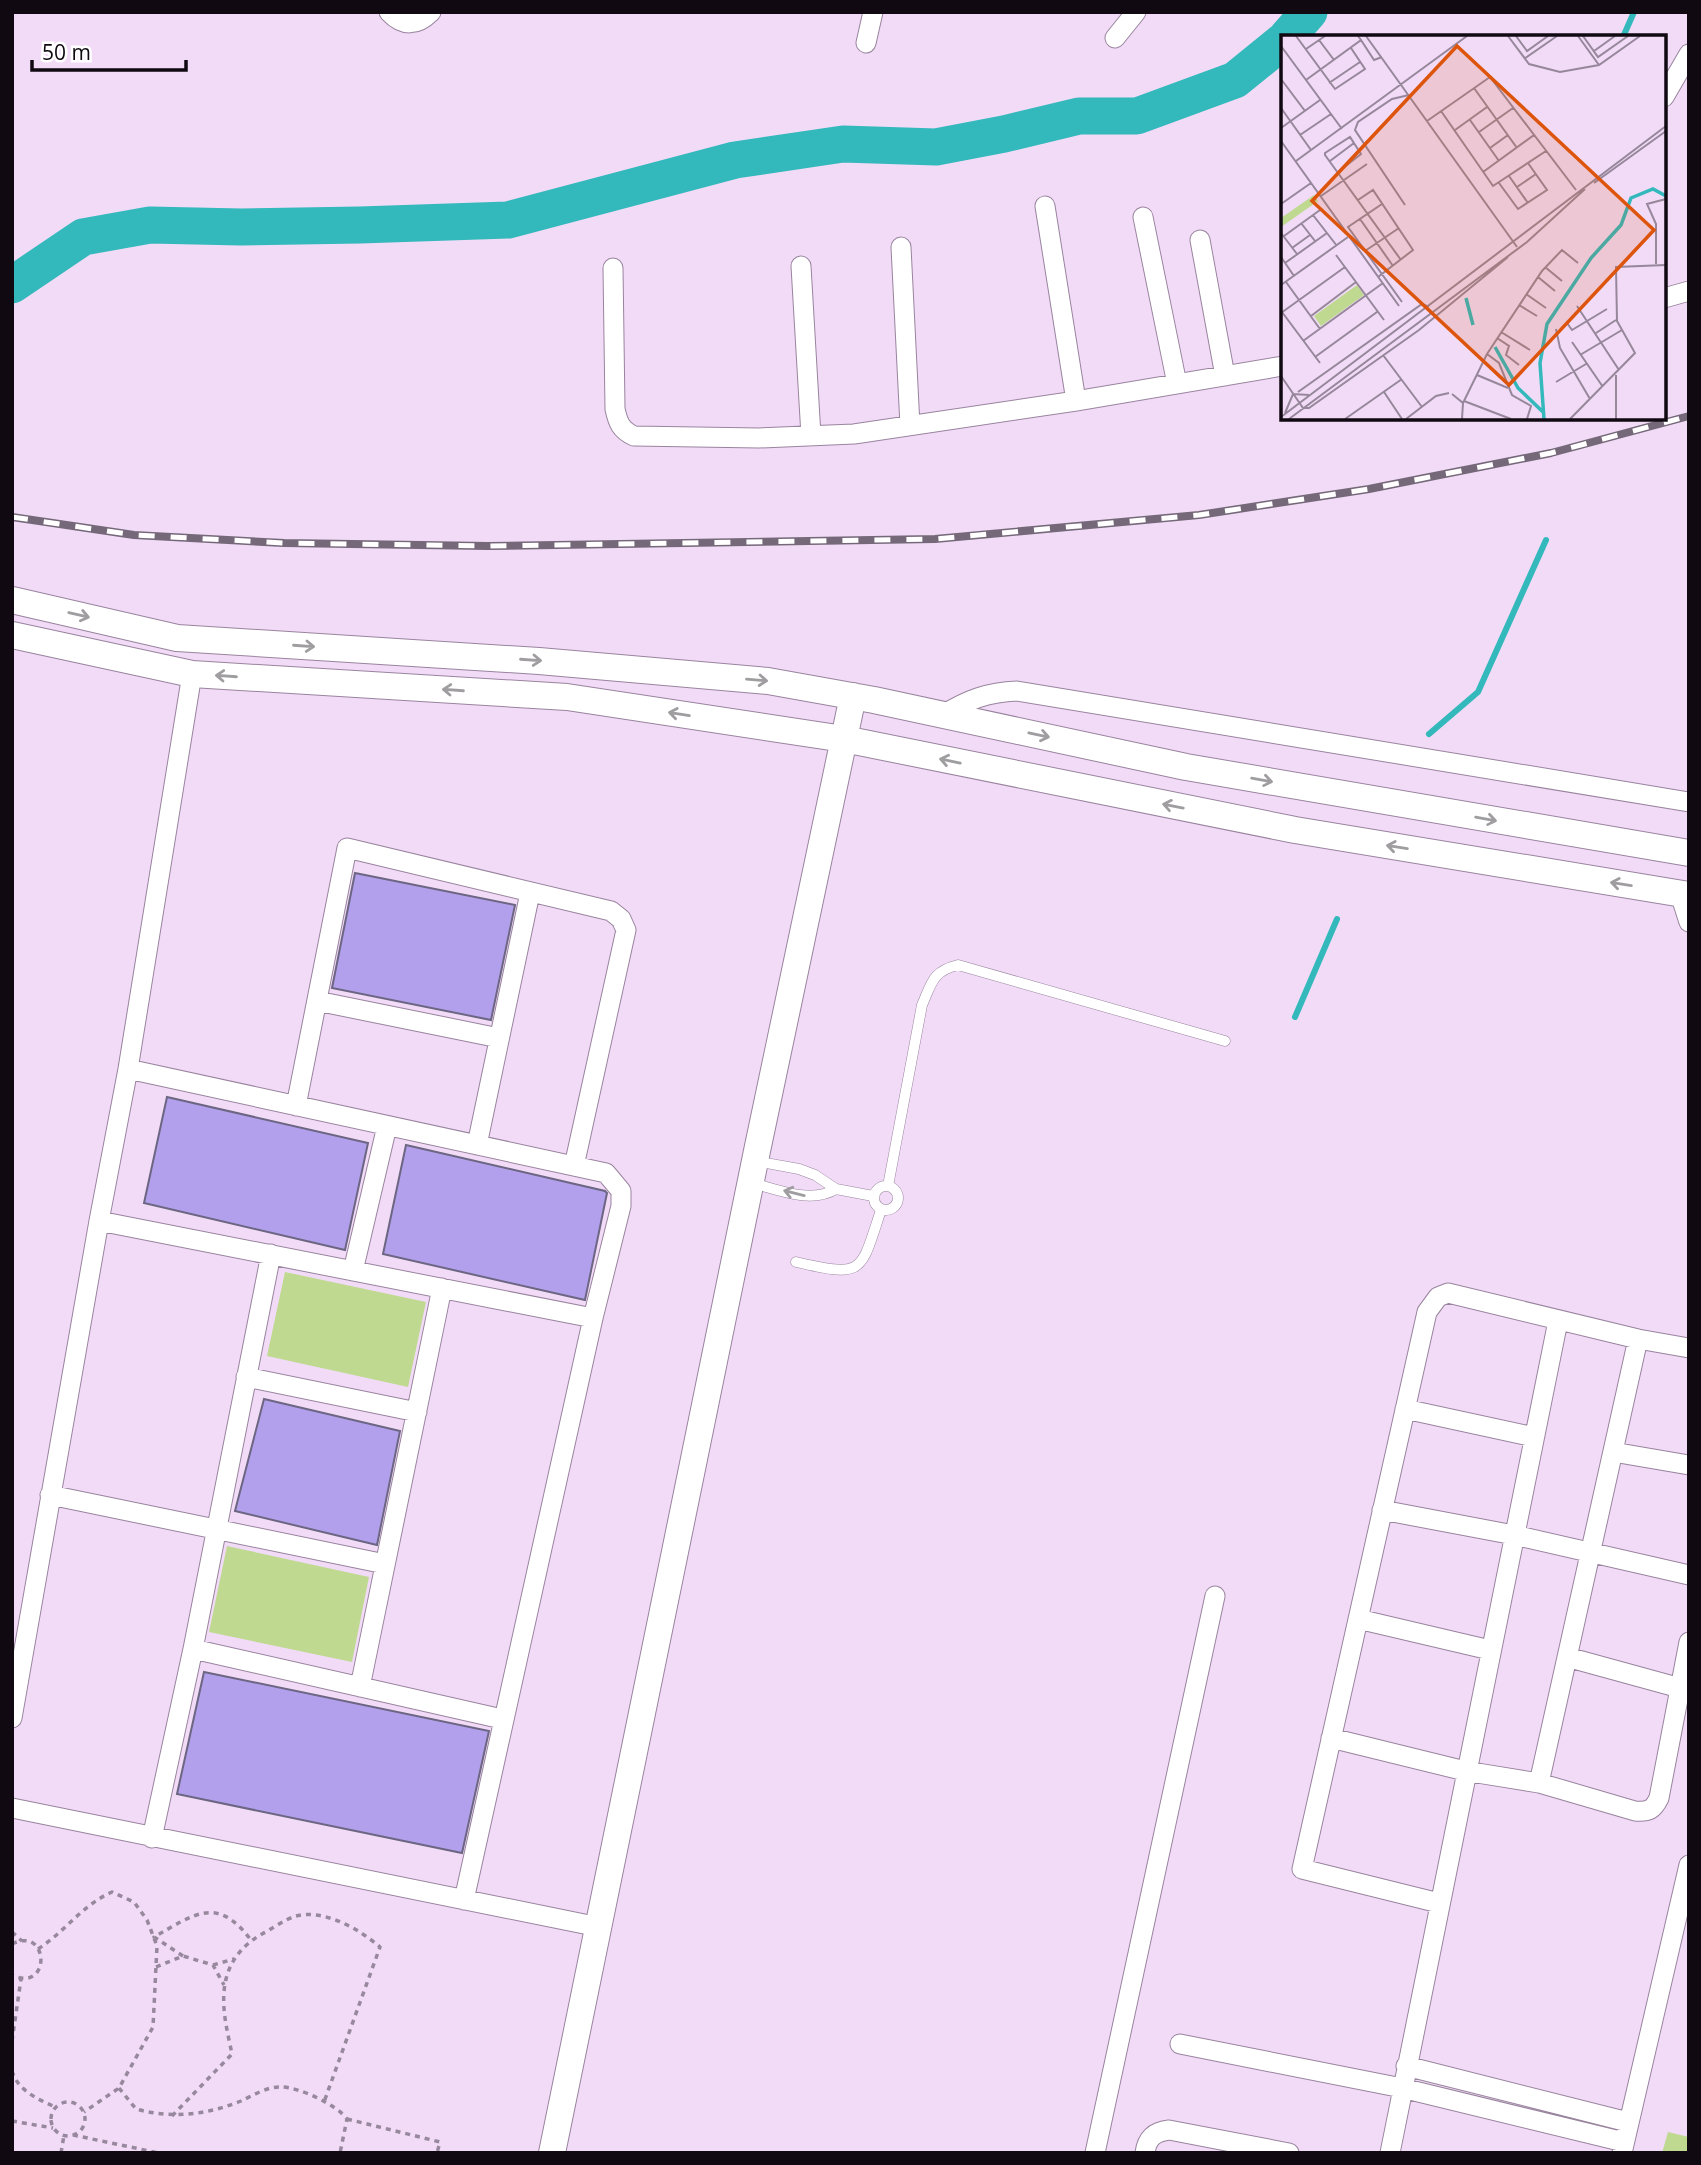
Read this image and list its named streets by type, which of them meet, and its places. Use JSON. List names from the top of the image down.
{
  "scale_bar": "50 m"
}
